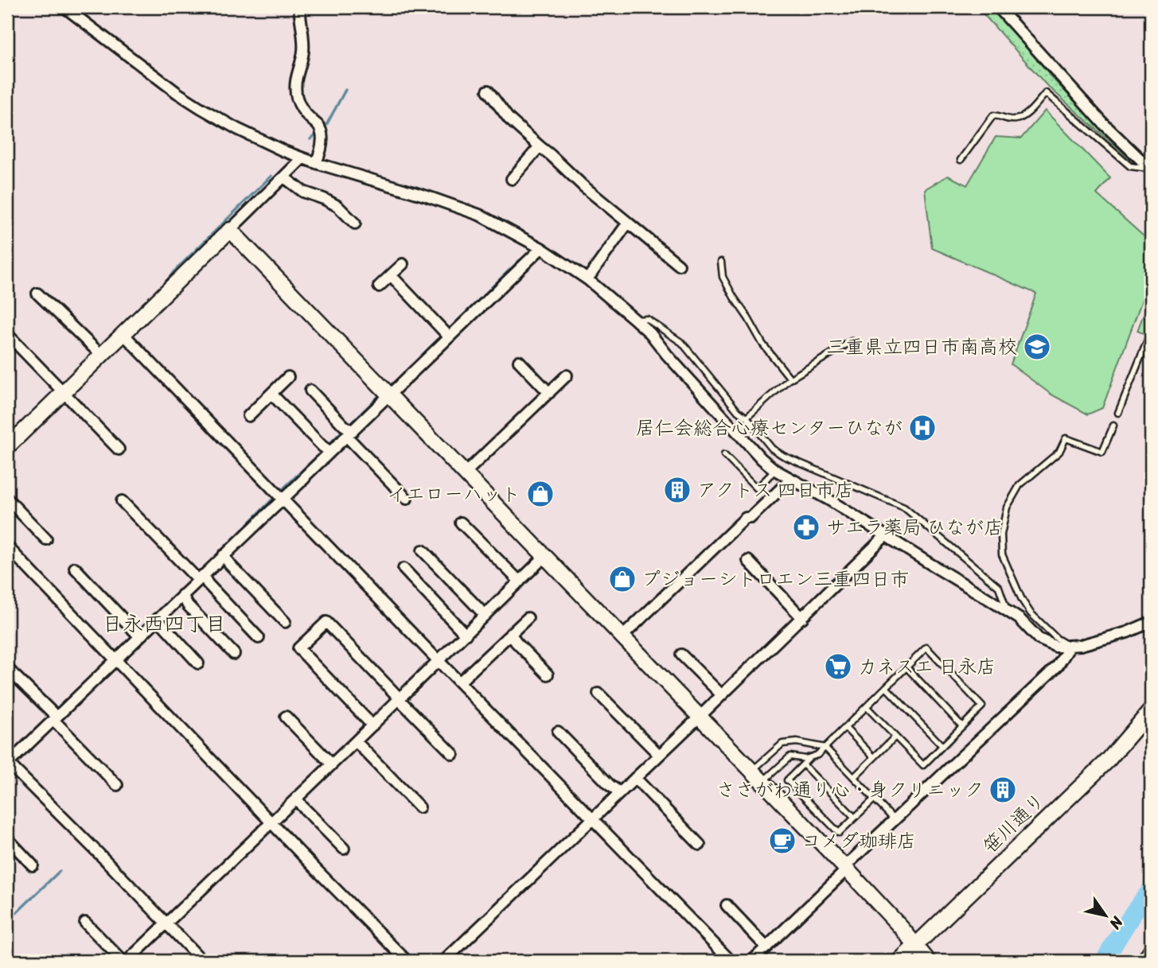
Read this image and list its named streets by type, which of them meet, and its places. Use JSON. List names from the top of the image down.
{
  "streets": {
    "street": ["笹川通り"]
  },
  "districts": ["日永西四丁目"],
  "places": {
    "school or university": ["三重県立四日市南高校"],
    "hospital": ["居仁会総合心療センターひなが"],
    "building": ["アクトス 四日市店", "ささがわ通り心・身クリニック"],
    "shop": ["イエローハット", "プジョーシトロエン三重四日市"],
    "pharmacy": ["サエラ薬局 ひなが店"],
    "supermarket": ["カネスエ 日永店"],
    "cafe": ["コメダ珈琲店"]
  },
  "north": "bottom right"
}
